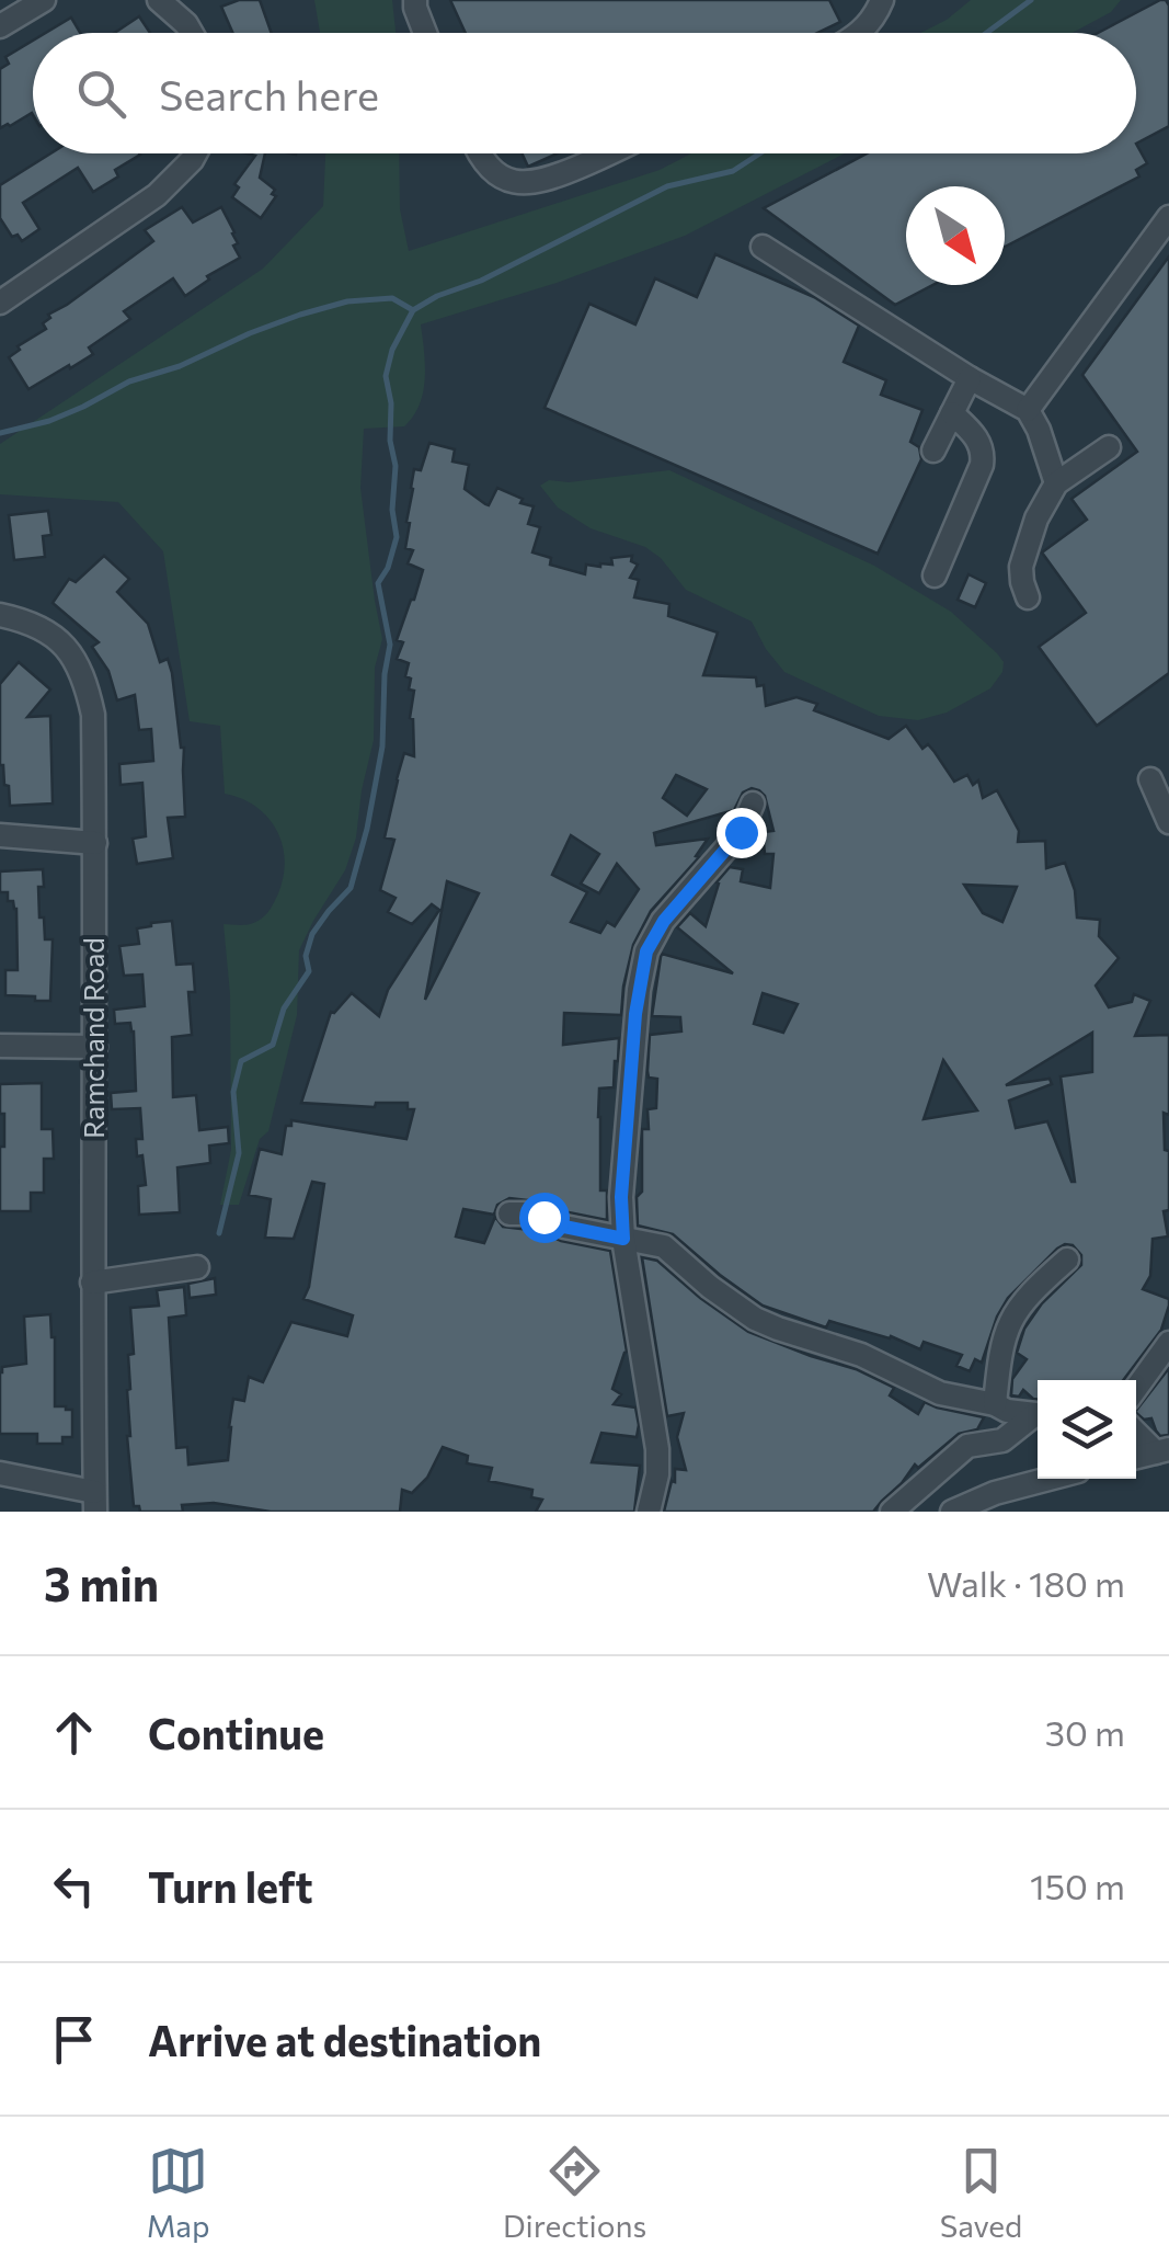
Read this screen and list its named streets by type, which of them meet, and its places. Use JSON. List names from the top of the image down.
{
  "streets": {
    "street": ["Ramchand Road"]
  },
  "north": "bottom right",
  "page": {
    "search": "Search here",
    "heading": ["3 min", "Walk · 180 m"],
    "list": [
      ["Continue", "30 m"],
      ["Turn left", "150 m"],
      "Arrive at destination"
    ],
    "nav": ["Map", "Directions", "Saved"]
  }
}
